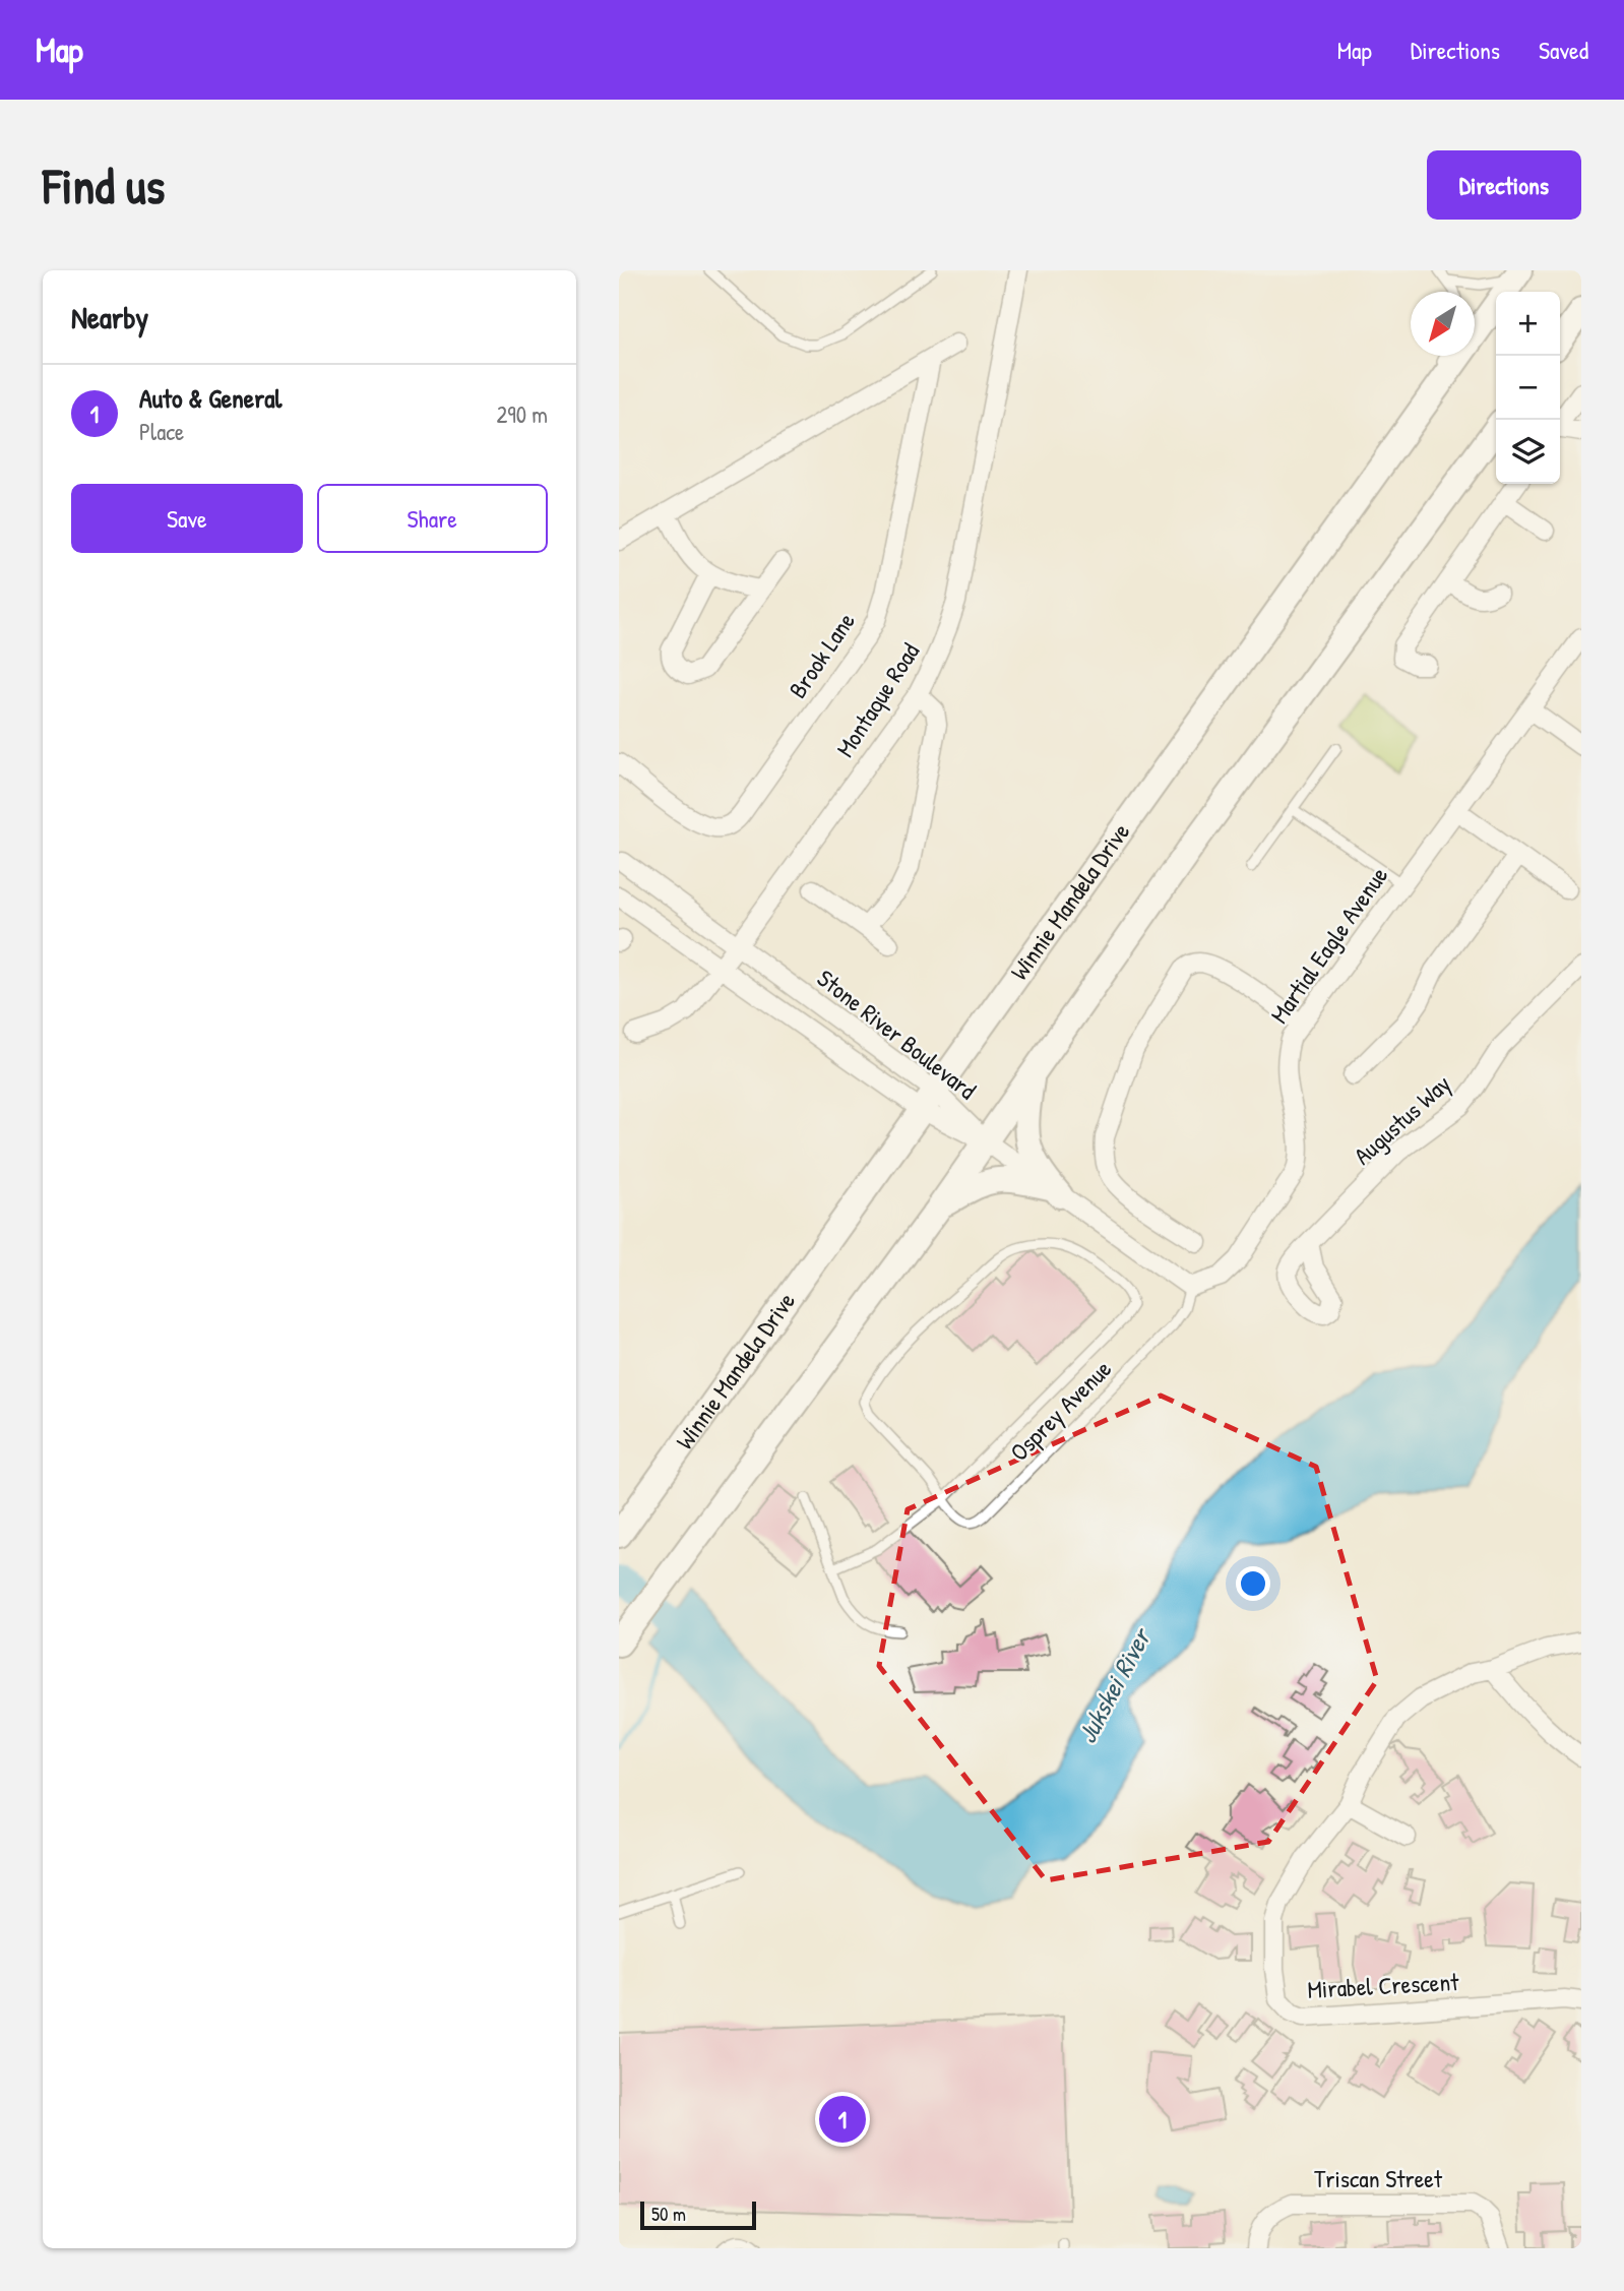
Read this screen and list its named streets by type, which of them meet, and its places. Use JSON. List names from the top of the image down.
{
  "streets": {
    "main road": ["Winnie Mandela Drive"],
    "street": [
      "Brook Lane",
      "Montaque Road",
      "Martial Eagle Avenue",
      "Stone River Boulevard",
      "Augustus Way",
      "Mirabel Crescent",
      "Triscan Street"
    ],
    "lane": ["Osprey Avenue"]
  },
  "crossings": [
    ["Montaque Road", "Stone River Boulevard"],
    ["Winnie Mandela Drive", "Stone River Boulevard"],
    ["Martial Eagle Avenue", "Stone River Boulevard"],
    ["Martial Eagle Avenue", "Osprey Avenue"],
    ["Stone River Boulevard", "Osprey Avenue"]
  ],
  "water": ["Jukskei River"],
  "scale_bar": "50 m",
  "north": "bottom left",
  "page": {
    "header": "Map",
    "nav": ["Map", "Directions", "Saved"],
    "buttons": [
      "Directions",
      ["Save", "Share"]
    ],
    "title": "Find us",
    "heading": "Nearby",
    "map_buttons": ["+", "−"],
    "list": [
      {
        "mark": "1",
        "name": "Auto & General",
        "note": "Place",
        "value": "290 m"
      }
    ],
    "pins": "1",
    "scale": "50 m"
  }
}
